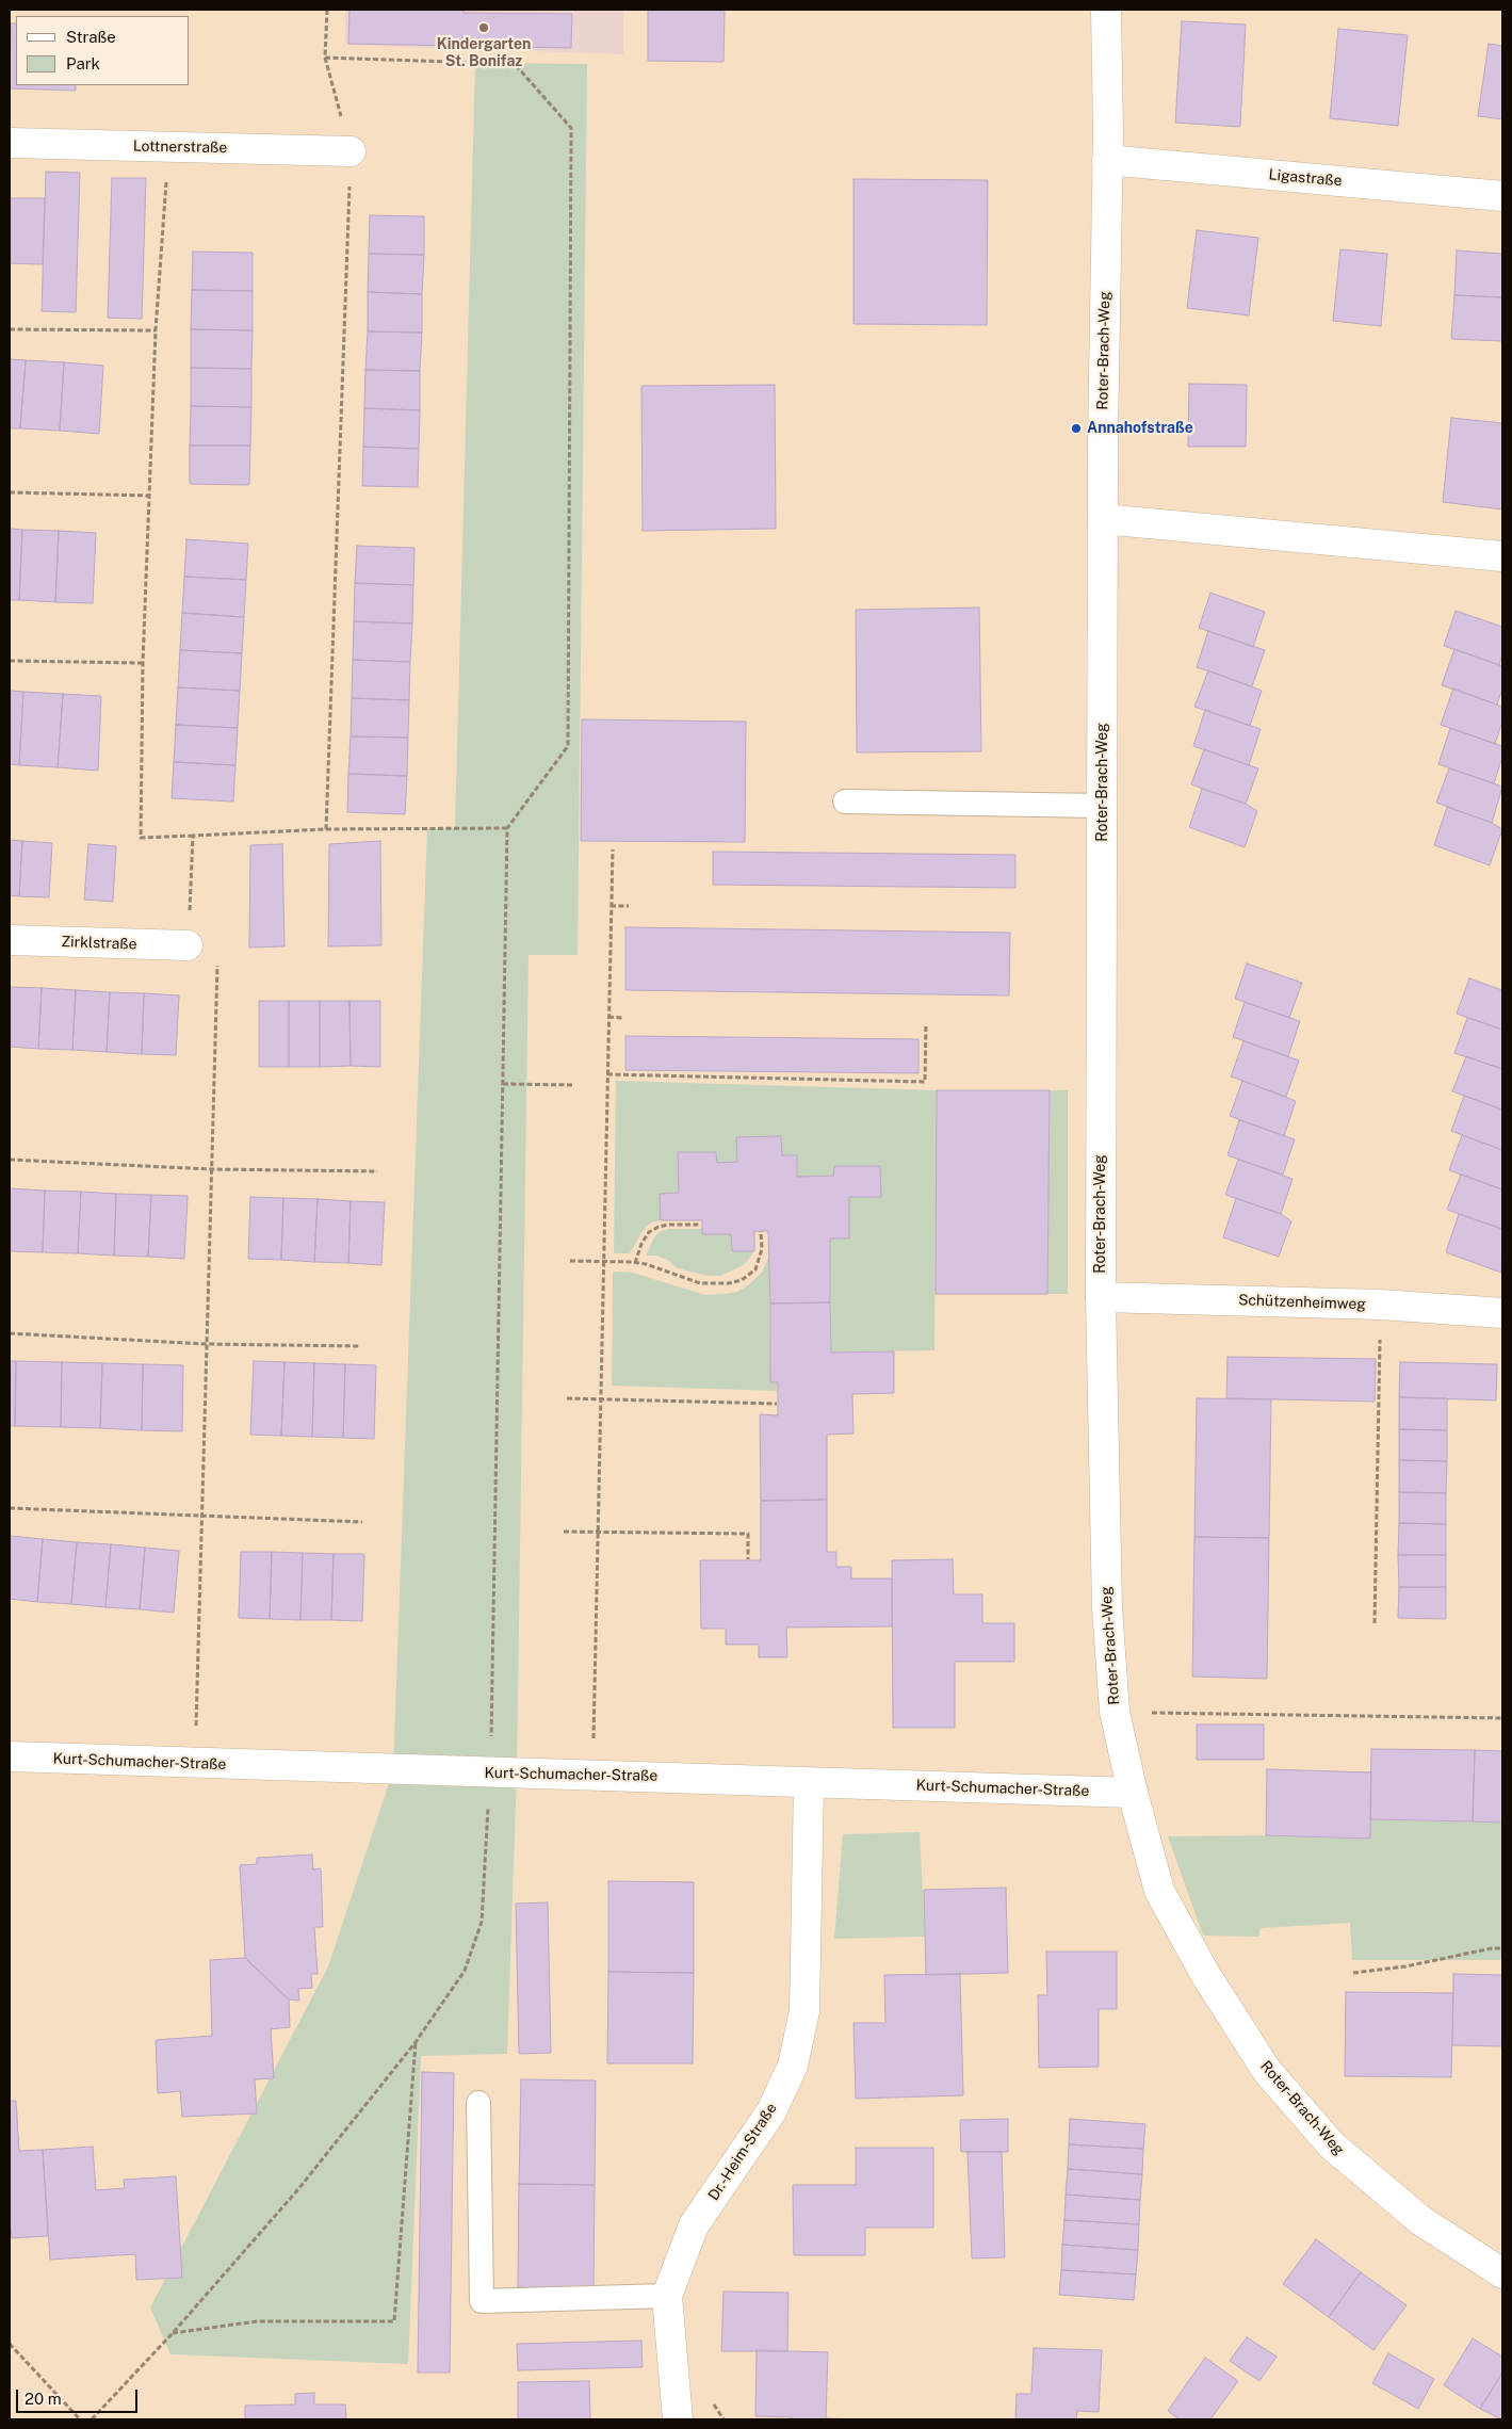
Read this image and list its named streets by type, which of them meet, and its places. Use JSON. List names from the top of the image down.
{
  "streets": {
    "street": [
      "Lottnerstraße",
      "Ligastraße",
      "Roter-Brach-Weg",
      "Zirklstraße",
      "Schützenheimweg",
      "Kurt-Schumacher-Straße",
      "Dr.-Heim-Straße"
    ]
  },
  "crossings": [
    ["Ligastraße", "Roter-Brach-Weg"],
    ["Roter-Brach-Weg", "Schützenheimweg"],
    ["Roter-Brach-Weg", "Kurt-Schumacher-Straße"],
    ["Kurt-Schumacher-Straße", "Dr.-Heim-Straße"]
  ],
  "places": ["Kindergarten St. Bonifaz", "Annahofstraße"],
  "legend": ["Straße", "Park"],
  "scale_bar": "20 m"
}
